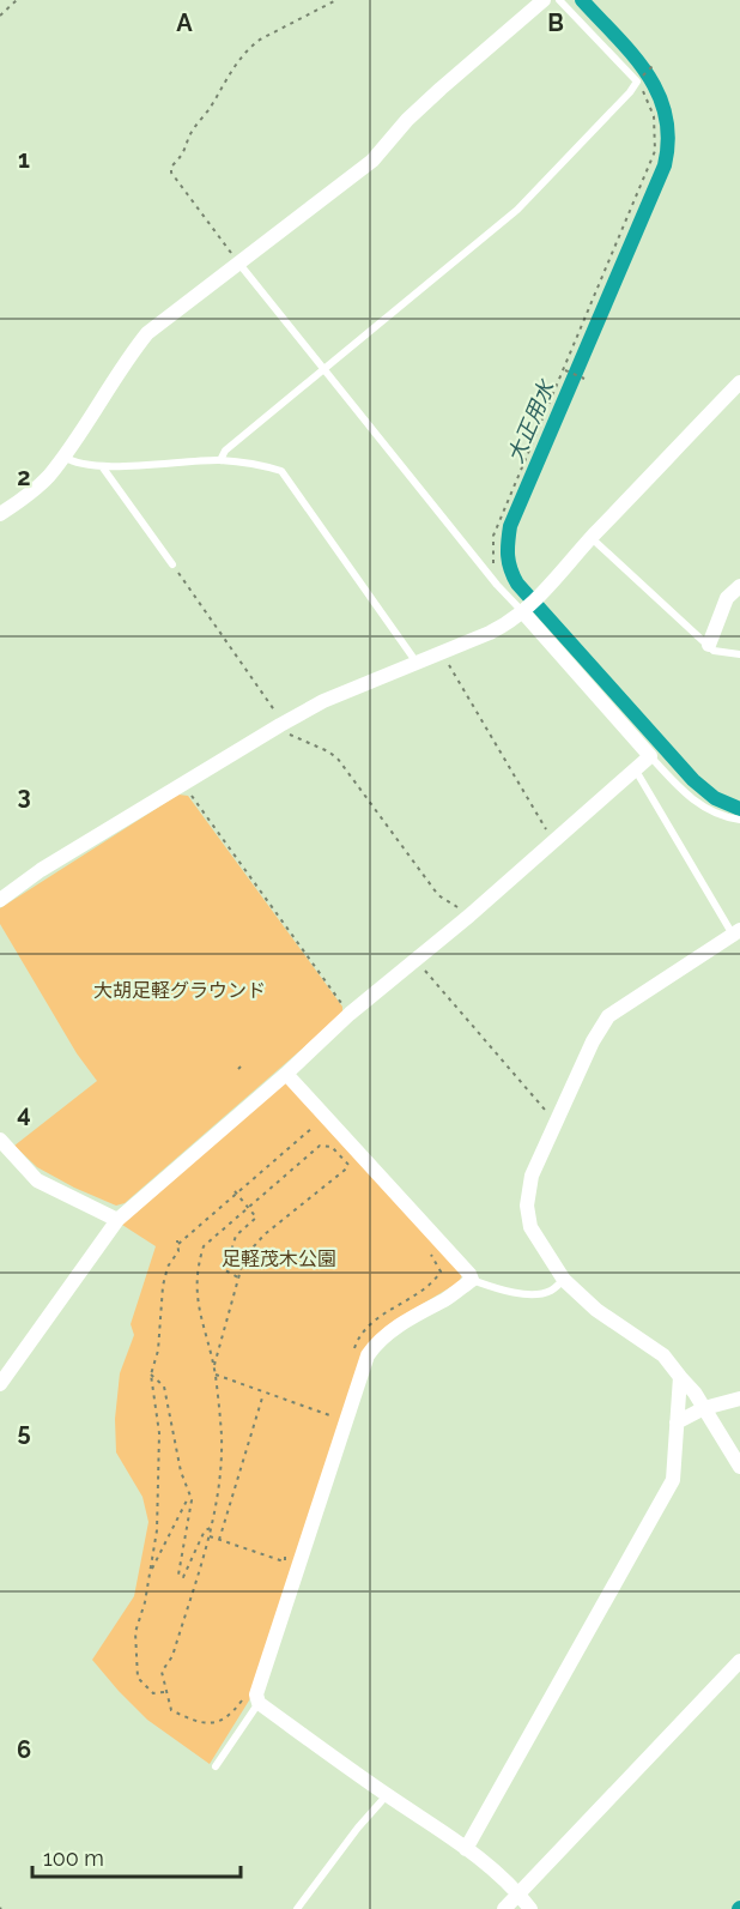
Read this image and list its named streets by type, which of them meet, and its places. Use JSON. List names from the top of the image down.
{
  "water": ["大正用水"],
  "parks": ["大胡足軽グラウンド", "足軽茂木公園"],
  "scale_bar": "100 m",
  "grid": {
    "columns": ["A", "B"],
    "rows": [
      "1",
      "2",
      "3",
      "4",
      "5",
      "6"
    ]
  }
}
